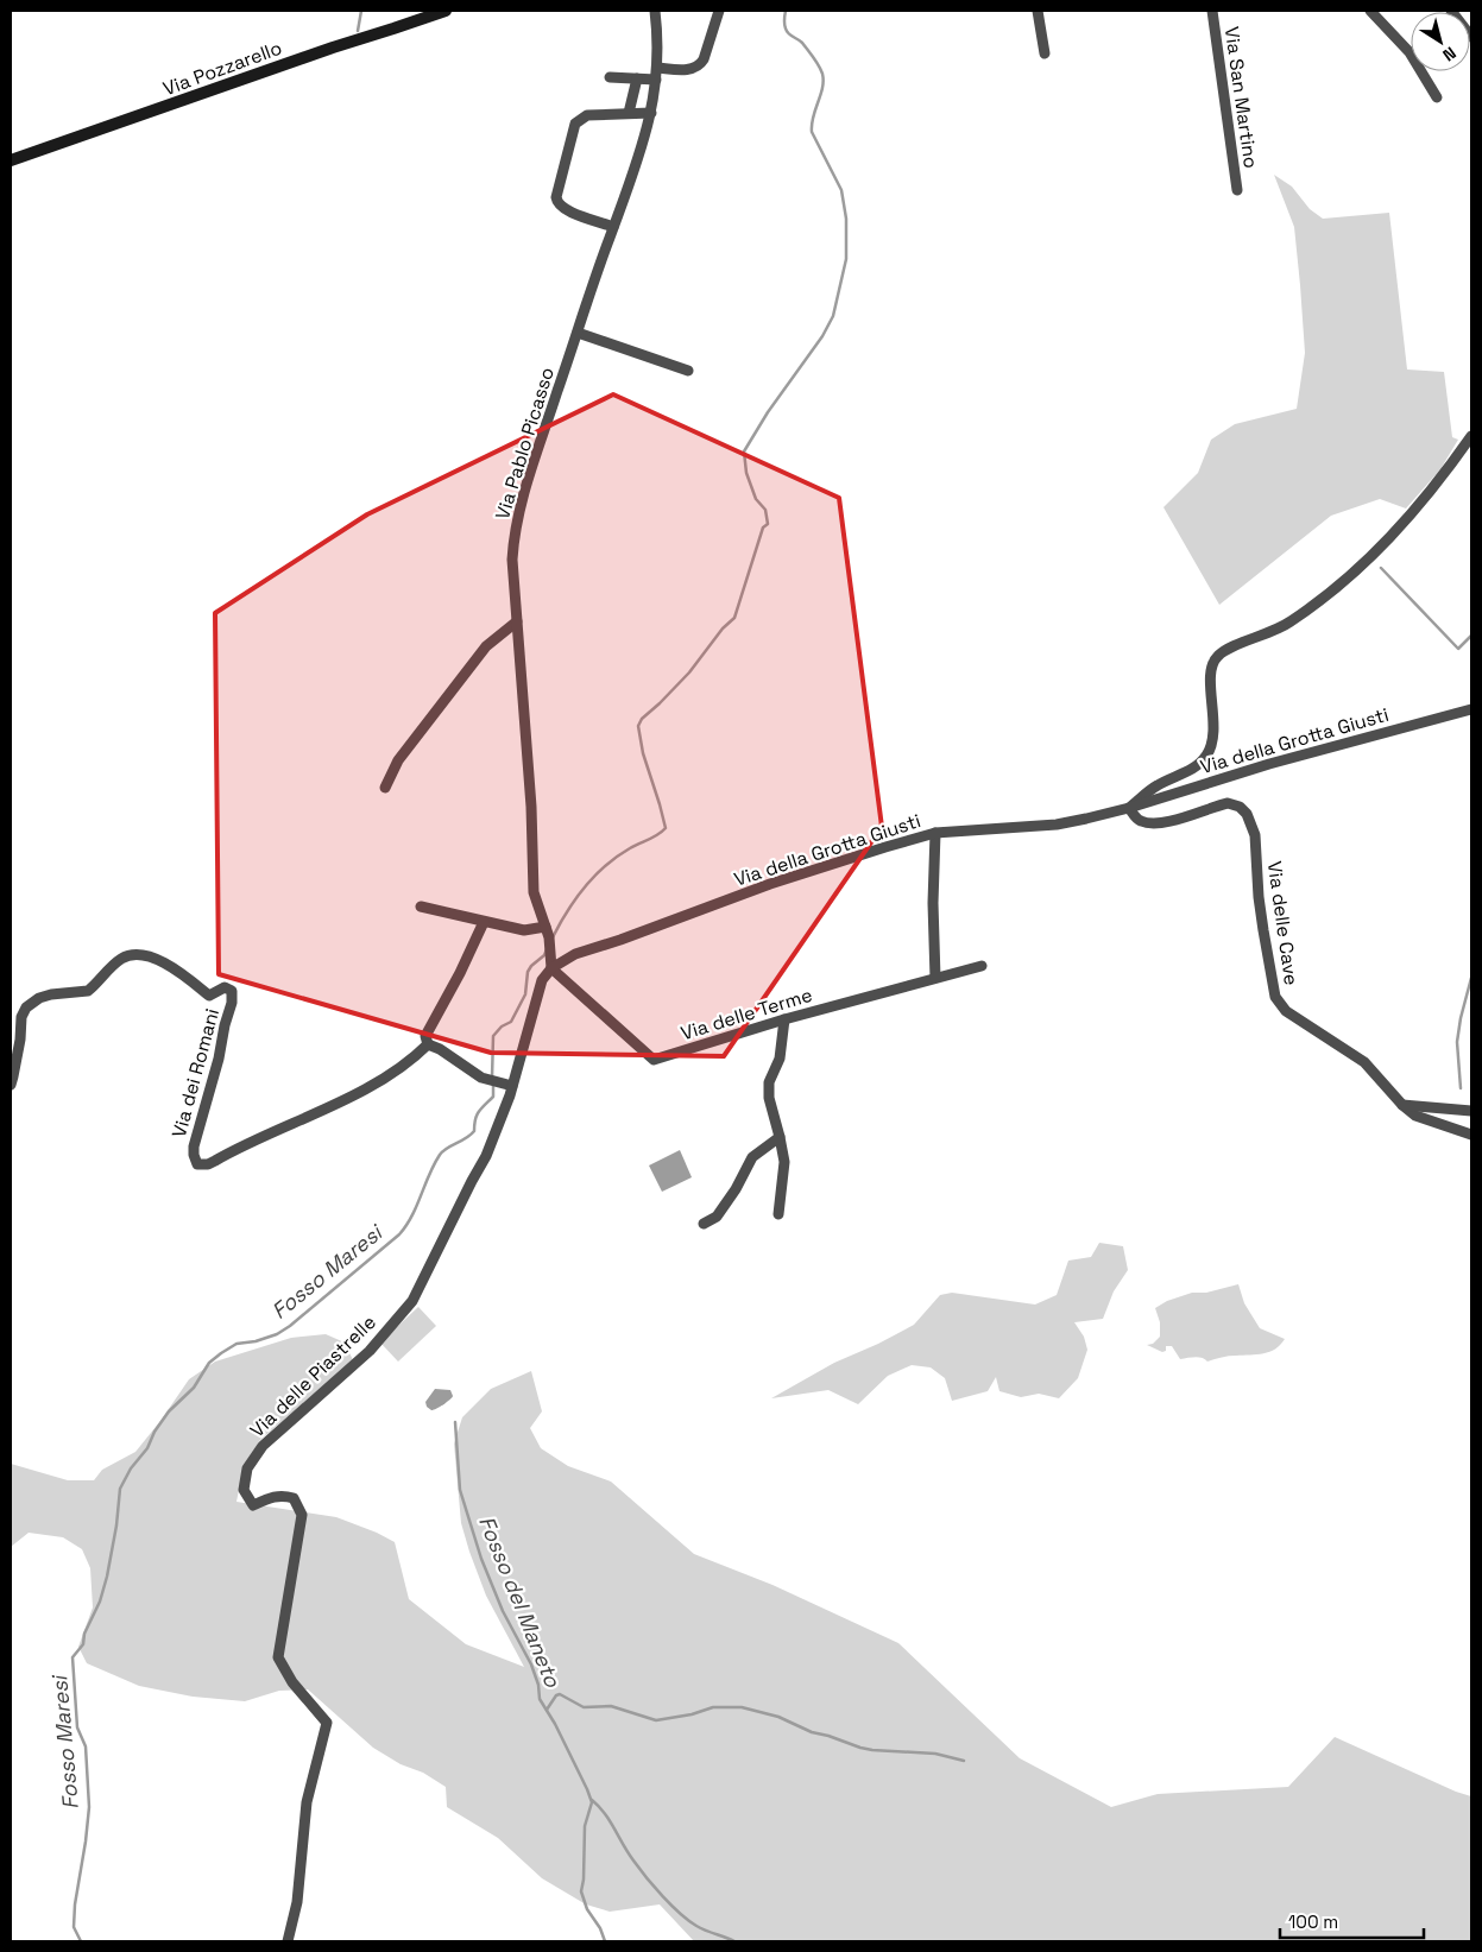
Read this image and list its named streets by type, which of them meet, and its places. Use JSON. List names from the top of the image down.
{
  "streets": {
    "street": [
      "Via Pozzarello",
      "Via San Martino",
      "Via Pablo Picasso",
      "Via della Grotta Giusti",
      "Via delle Cave",
      "Via delle Terme",
      "Via dei Romani",
      "Via delle Piastrelle"
    ]
  },
  "crossings": [
    ["Via Pablo Picasso", "Via della Grotta Giusti"],
    ["Via Pablo Picasso", "Via delle Terme"],
    ["Via della Grotta Giusti", "Via delle Cave"],
    ["Via della Grotta Giusti", "Via delle Terme"]
  ],
  "water": ["Fosso Maresi", "Fosso del Maneto"],
  "scale_bar": "100 m",
  "north": "bottom right"
}
